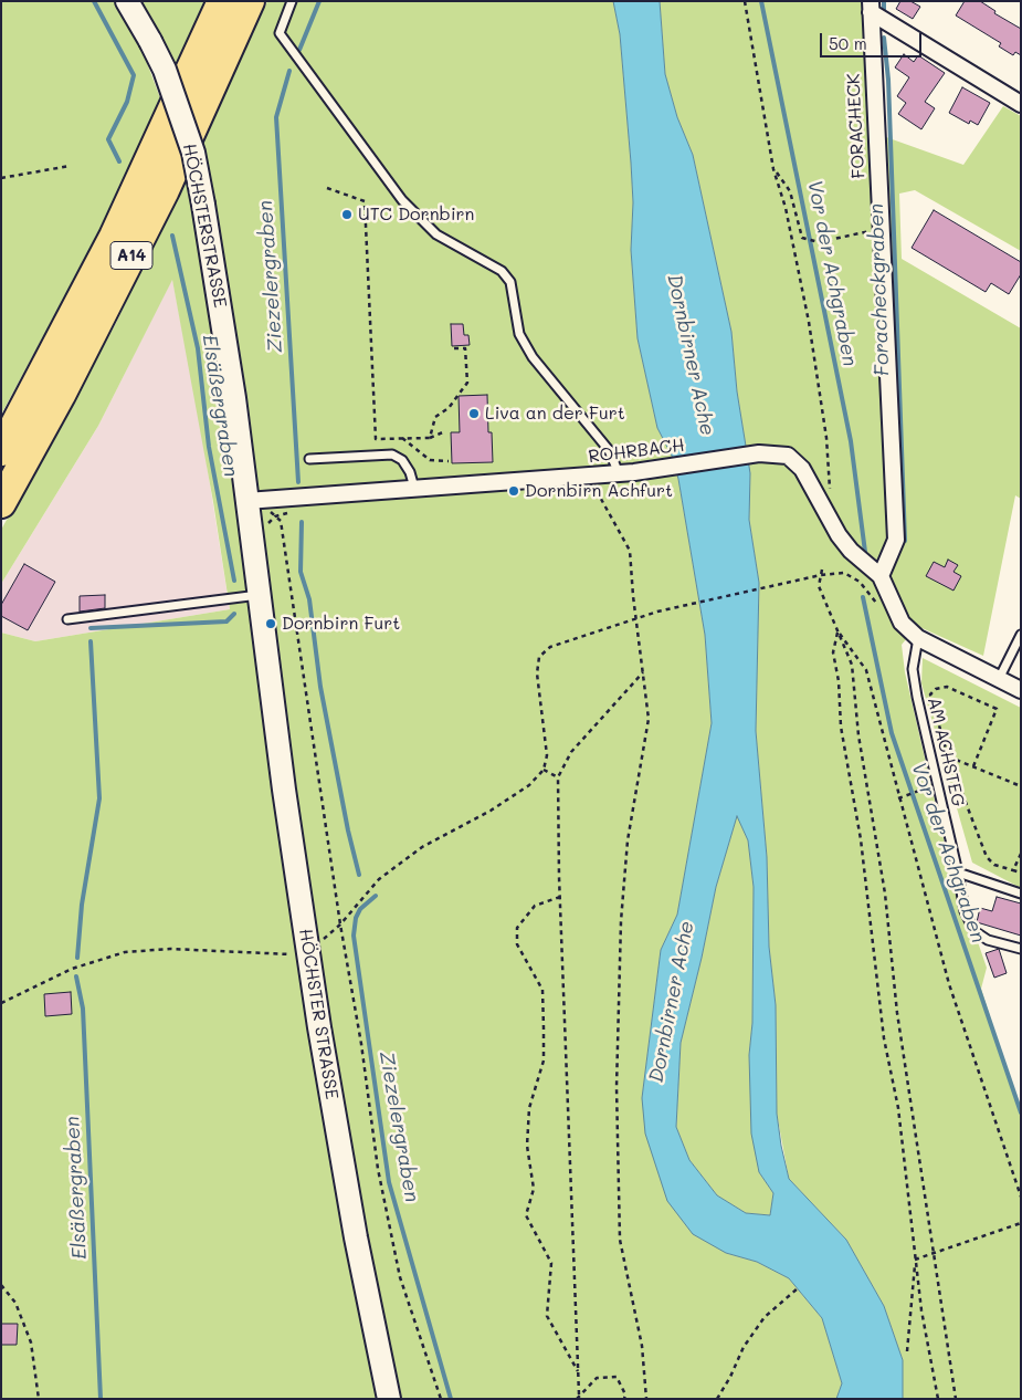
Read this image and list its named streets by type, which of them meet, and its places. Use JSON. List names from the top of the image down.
{
  "streets": {
    "highway": ["A14"],
    "main road": ["HÖCHSTERSTRASSE", "HÖCHSTER STRASSE"],
    "street": ["FORACHECK", "ROHRBACH"],
    "lane": ["AM ACHSTEG"]
  },
  "crossings": [
    ["FORACHECK", "ROHRBACH"],
    ["HÖCHSTERSTRASSE", "ROHRBACH"],
    ["HÖCHSTERSTRASSE", "HÖCHSTER STRASSE"],
    ["ROHRBACH", "AM ACHSTEG"]
  ],
  "water": [
    "Vor der Achgraben",
    "Ziezelergraben",
    "Foracheckgraben",
    "Dornbirner Ache",
    "Elsäßergraben"
  ],
  "places": [
    "UTC Dornbirn",
    "Liva an der Furt",
    "Dornbirn Achfurt",
    "Dornbirn Furt"
  ],
  "scale_bar": "50 m"
}
